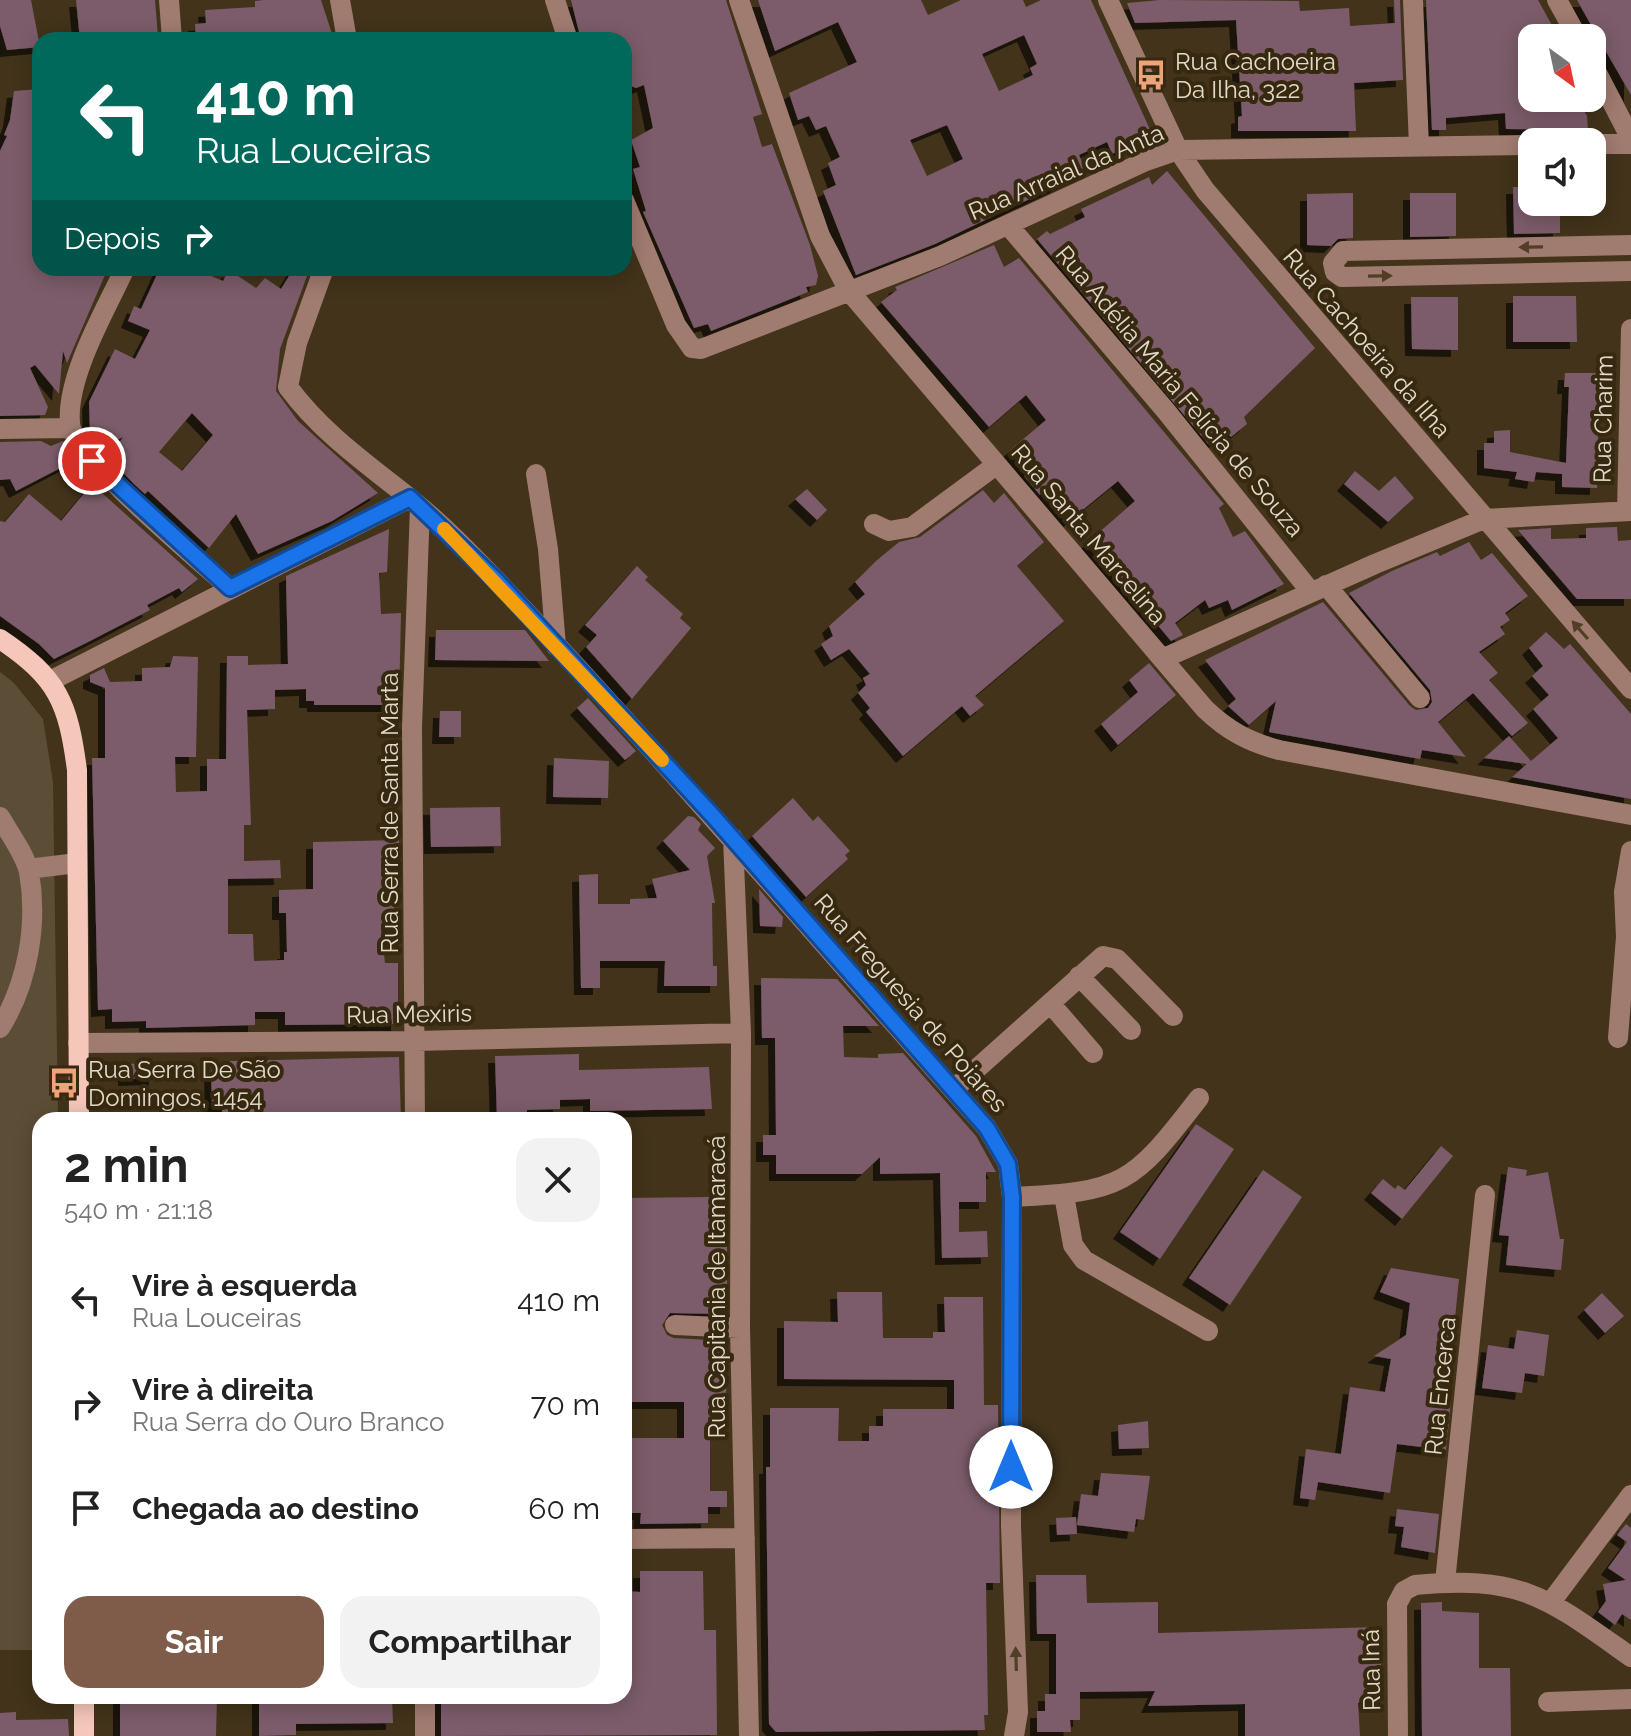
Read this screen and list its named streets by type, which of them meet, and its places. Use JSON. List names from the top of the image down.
{
  "streets": {
    "street": [
      "Rua Arraial da Anta",
      "Rua Cachoeira da Ilha",
      "Rua Adélia Maria Felícia de Souza",
      "Rua Charim",
      "Rua Santa Marcelina",
      "Rua Serra de Santa Marta",
      "Rua Freguesia de Poiares",
      "Rua Mexiris",
      "Rua Capitania de Itamaracá",
      "Rua Encerca",
      "Rua Iná"
    ]
  },
  "crossings": [
    ["Rua Arraial da Anta", "Rua Cachoeira da Ilha"],
    ["Rua Arraial da Anta", "Rua Adélia Maria Felícia de Souza"],
    ["Rua Arraial da Anta", "Rua Santa Marcelina"],
    ["Rua Serra de Santa Marta", "Rua Freguesia de Poiares"],
    ["Rua Serra de Santa Marta", "Rua Mexiris"],
    ["Rua Freguesia de Poiares", "Rua Capitania de Itamaracá"],
    ["Rua Mexiris", "Rua Capitania de Itamaracá"],
    ["Rua Encerca", "Rua Iná"]
  ],
  "places": {
    "bus stop": ["Rua Cachoeira Da Ilha, 322", "Rua Serra De São Domingos, 1454"]
  },
  "north": "bottom right",
  "page": {
    "turn": ["410 m", "Rua Louceiras"],
    "then": "Depois",
    "heading": ["2 min", "540 m · 21:18"],
    "list": [
      {
        "name": "Vire à esquerda",
        "note": "Rua Louceiras",
        "value": "410 m"
      },
      {
        "name": "Vire à direita",
        "note": "Rua Serra do Ouro Branco",
        "value": "70 m"
      },
      {
        "name": "Chegada ao destino",
        "value": "60 m"
      }
    ],
    "buttons": ["Sair", "Compartilhar"]
  }
}
